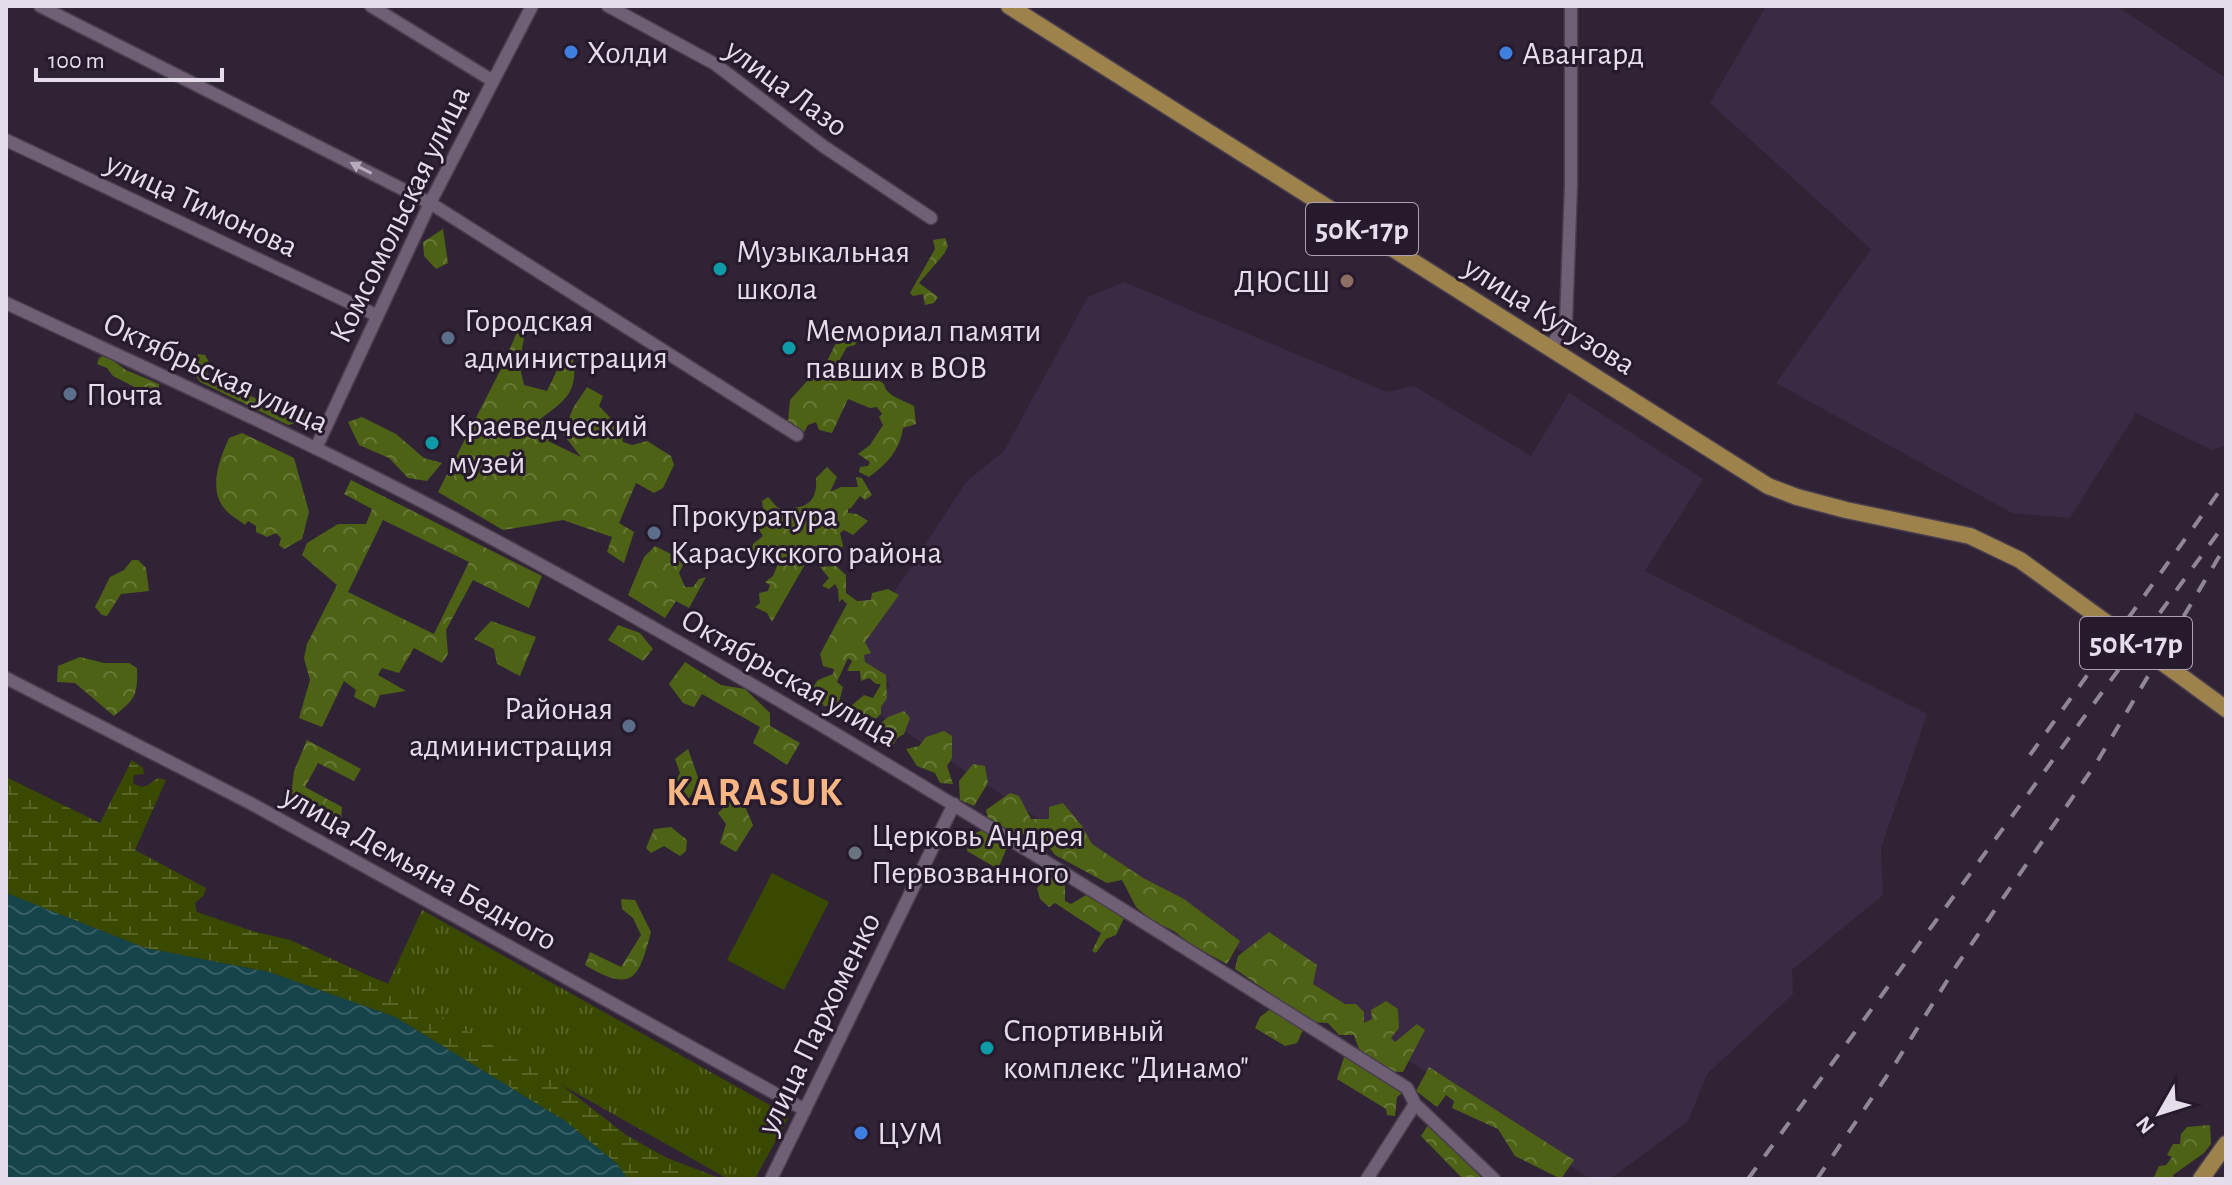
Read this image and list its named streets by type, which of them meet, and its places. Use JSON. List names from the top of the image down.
{
  "streets": {
    "main road": ["50К-17р", "улица Кутузова"],
    "street": [
      "улица Лазо",
      "улица Тимонова",
      "Комсомольская улица",
      "Октябрьская улица",
      "улица Демьяна Бедного",
      "улица Пархоменко"
    ]
  },
  "crossings": [
    ["улица Тимонова", "Комсомольская улица"],
    ["Комсомольская улица", "Октябрьская улица"],
    ["Октябрьская улица", "улица Пархоменко"],
    ["улица Демьяна Бедного", "улица Пархоменко"]
  ],
  "districts": ["KARASUK"],
  "places": [
    "Холди",
    "Авангард",
    "Музыкальная школа",
    "ДЮСШ",
    "Городская администрация",
    "Мемориал памяти павших в ВОВ",
    "Почта",
    "Краеведческий музей",
    "Прокуратура Карасукского района",
    "Районая администрация",
    "Церковь Андрея Первозванного",
    "Спортивный комплекс \"Динамо\"",
    "ЦУМ"
  ],
  "scale_bar": "100 m",
  "north": "bottom left"
}
